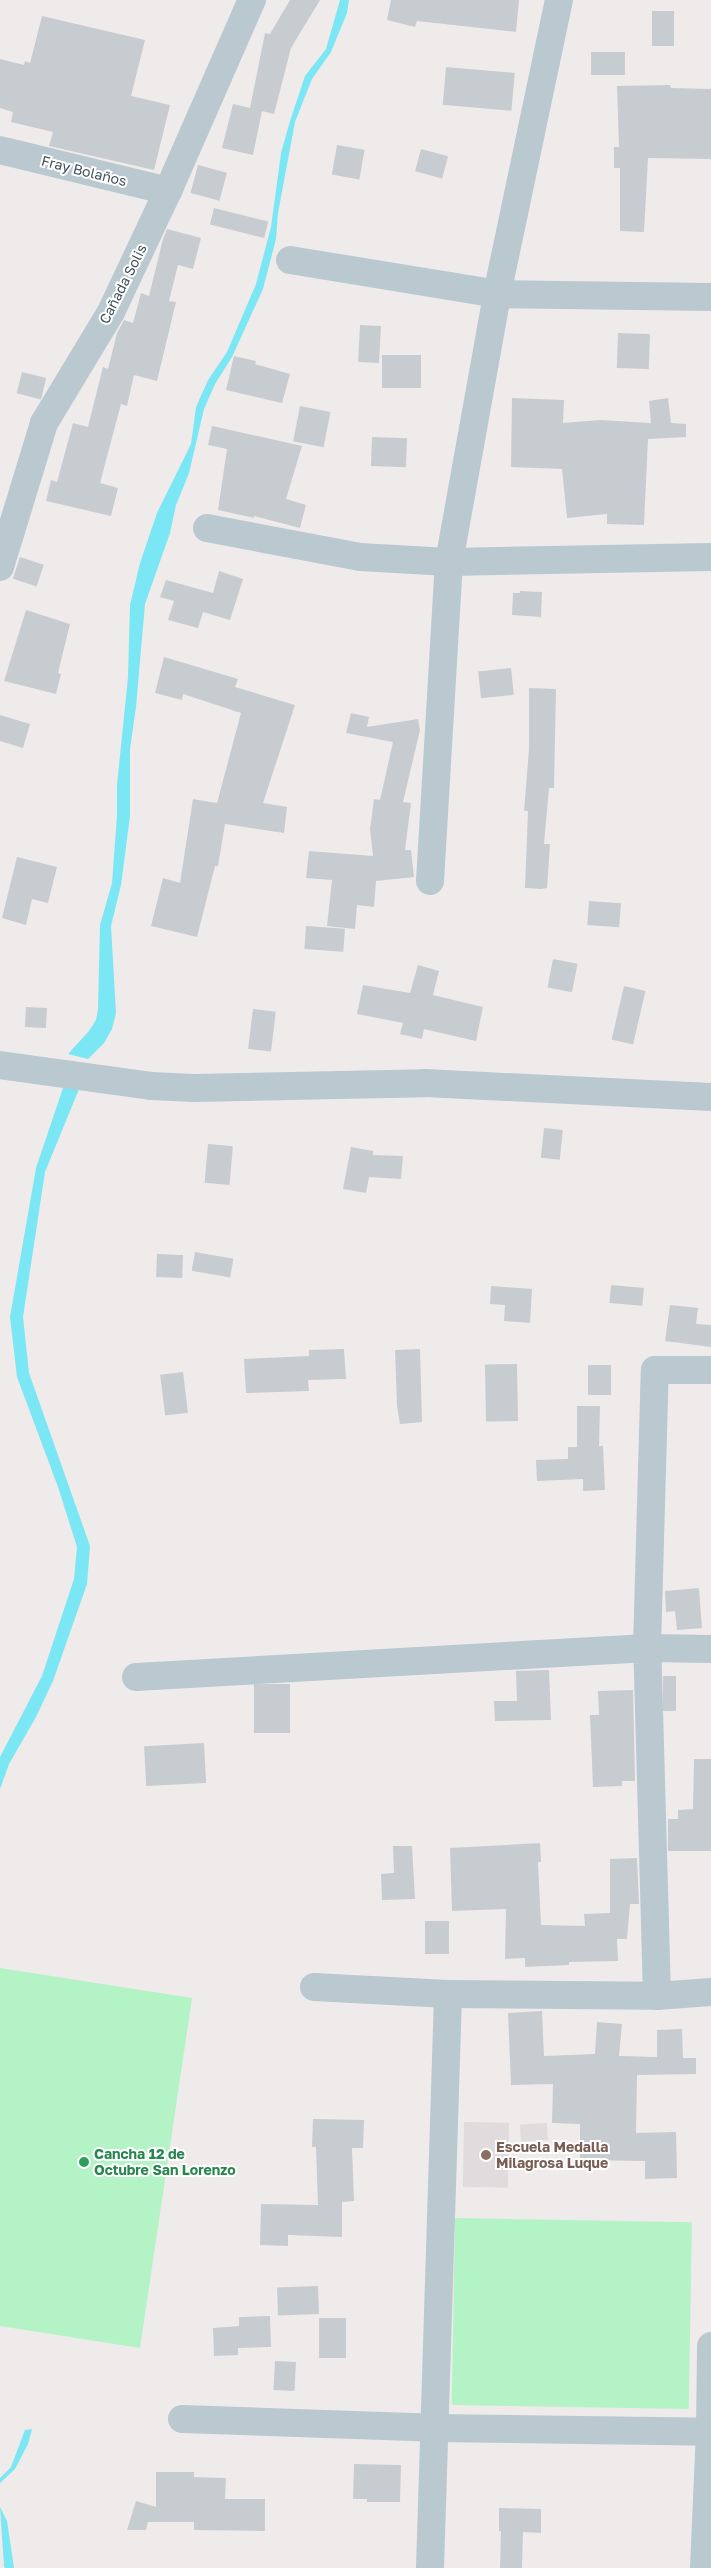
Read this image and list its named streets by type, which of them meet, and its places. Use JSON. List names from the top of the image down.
{
  "streets": {
    "street": ["Fray Bolaños", "Cañada Solis"]
  },
  "crossings": [
    ["Fray Bolaños", "Cañada Solis"]
  ],
  "places": ["Escuela Medalla Milagrosa Luque", "Cancha 12 de Octubre San Lorenzo"]
}
